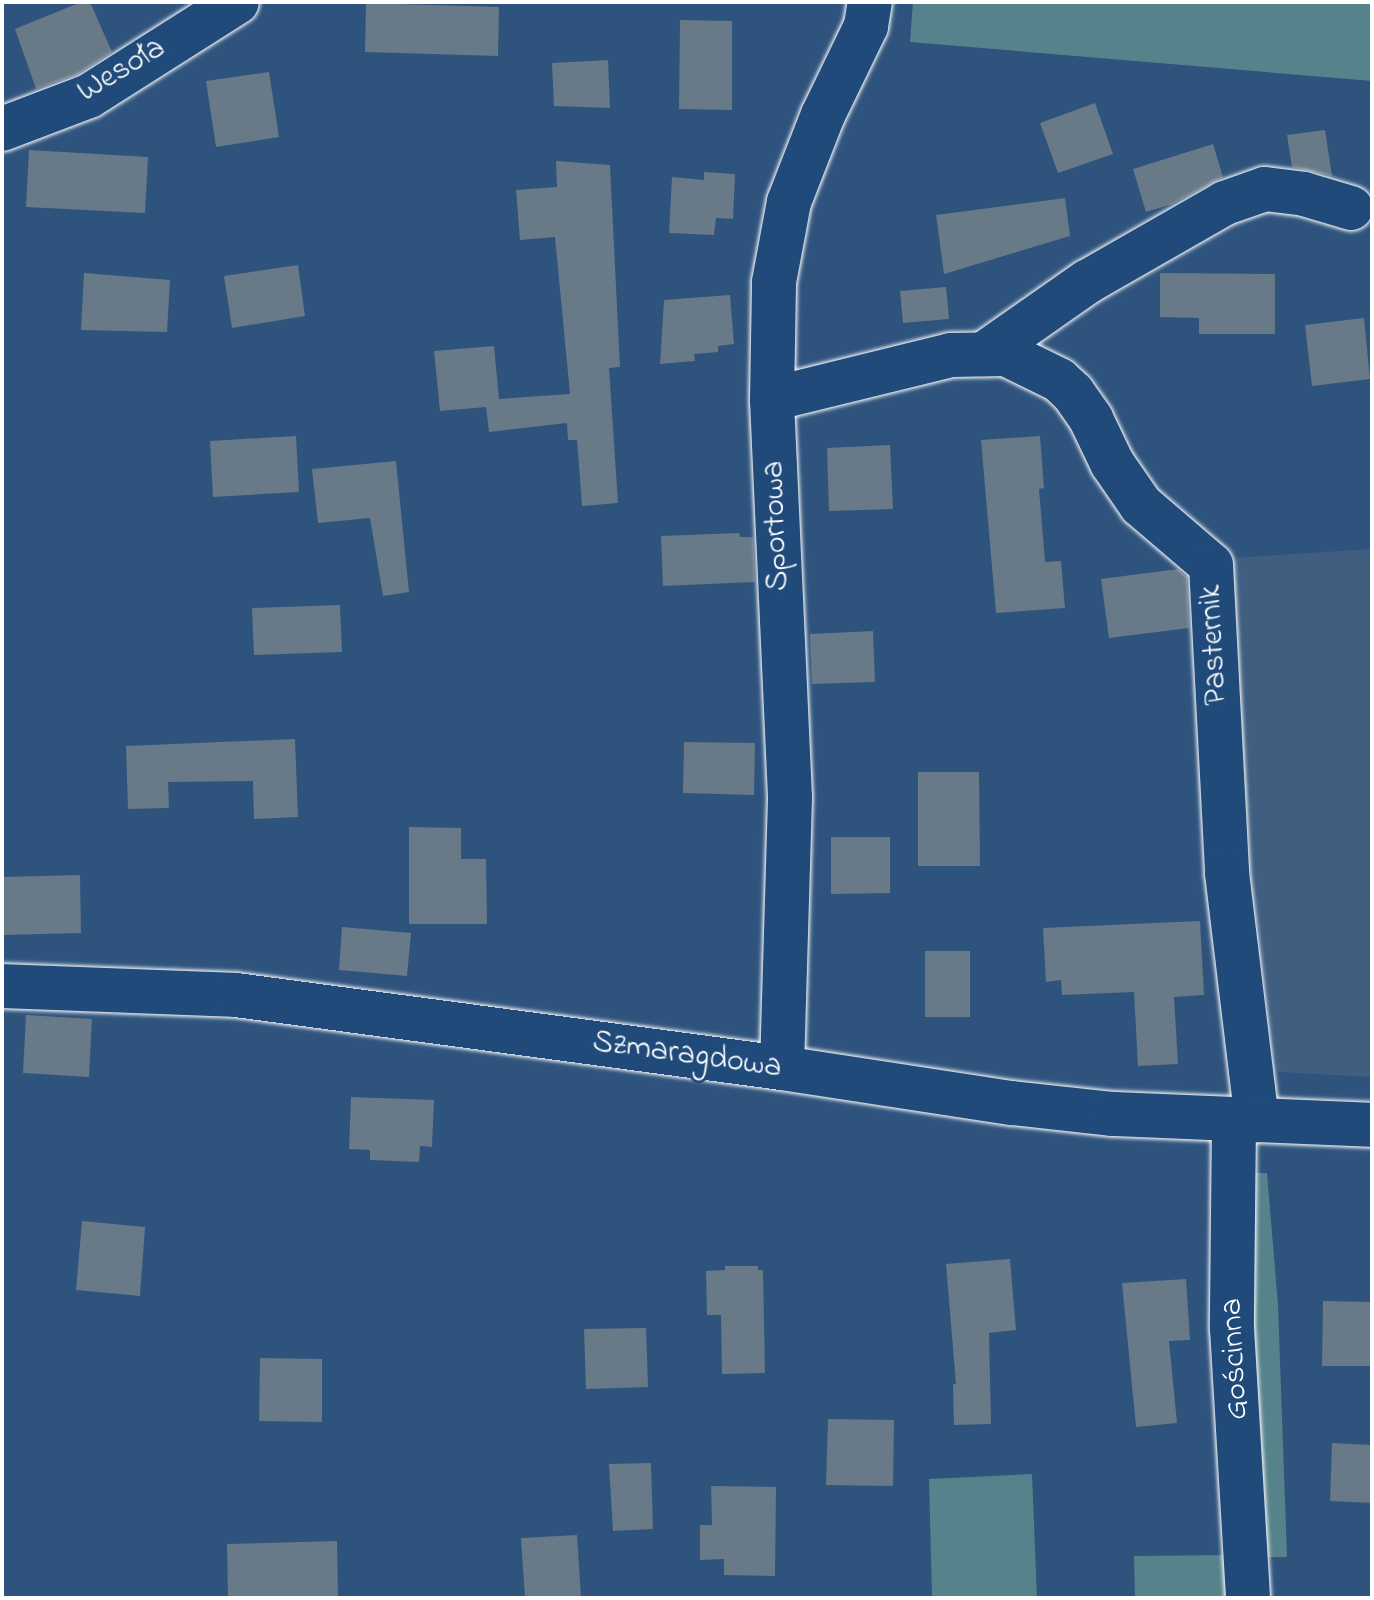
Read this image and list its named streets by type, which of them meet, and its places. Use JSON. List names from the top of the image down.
{
  "streets": {
    "street": [
      "Wesoła",
      "Sportowa",
      "Pasternik",
      "Szmaragdowa",
      "Gościnna"
    ]
  },
  "crossings": [
    ["Sportowa", "Pasternik"],
    ["Sportowa", "Szmaragdowa"],
    ["Pasternik", "Szmaragdowa"],
    ["Pasternik", "Gościnna"],
    ["Szmaragdowa", "Gościnna"]
  ]
}
